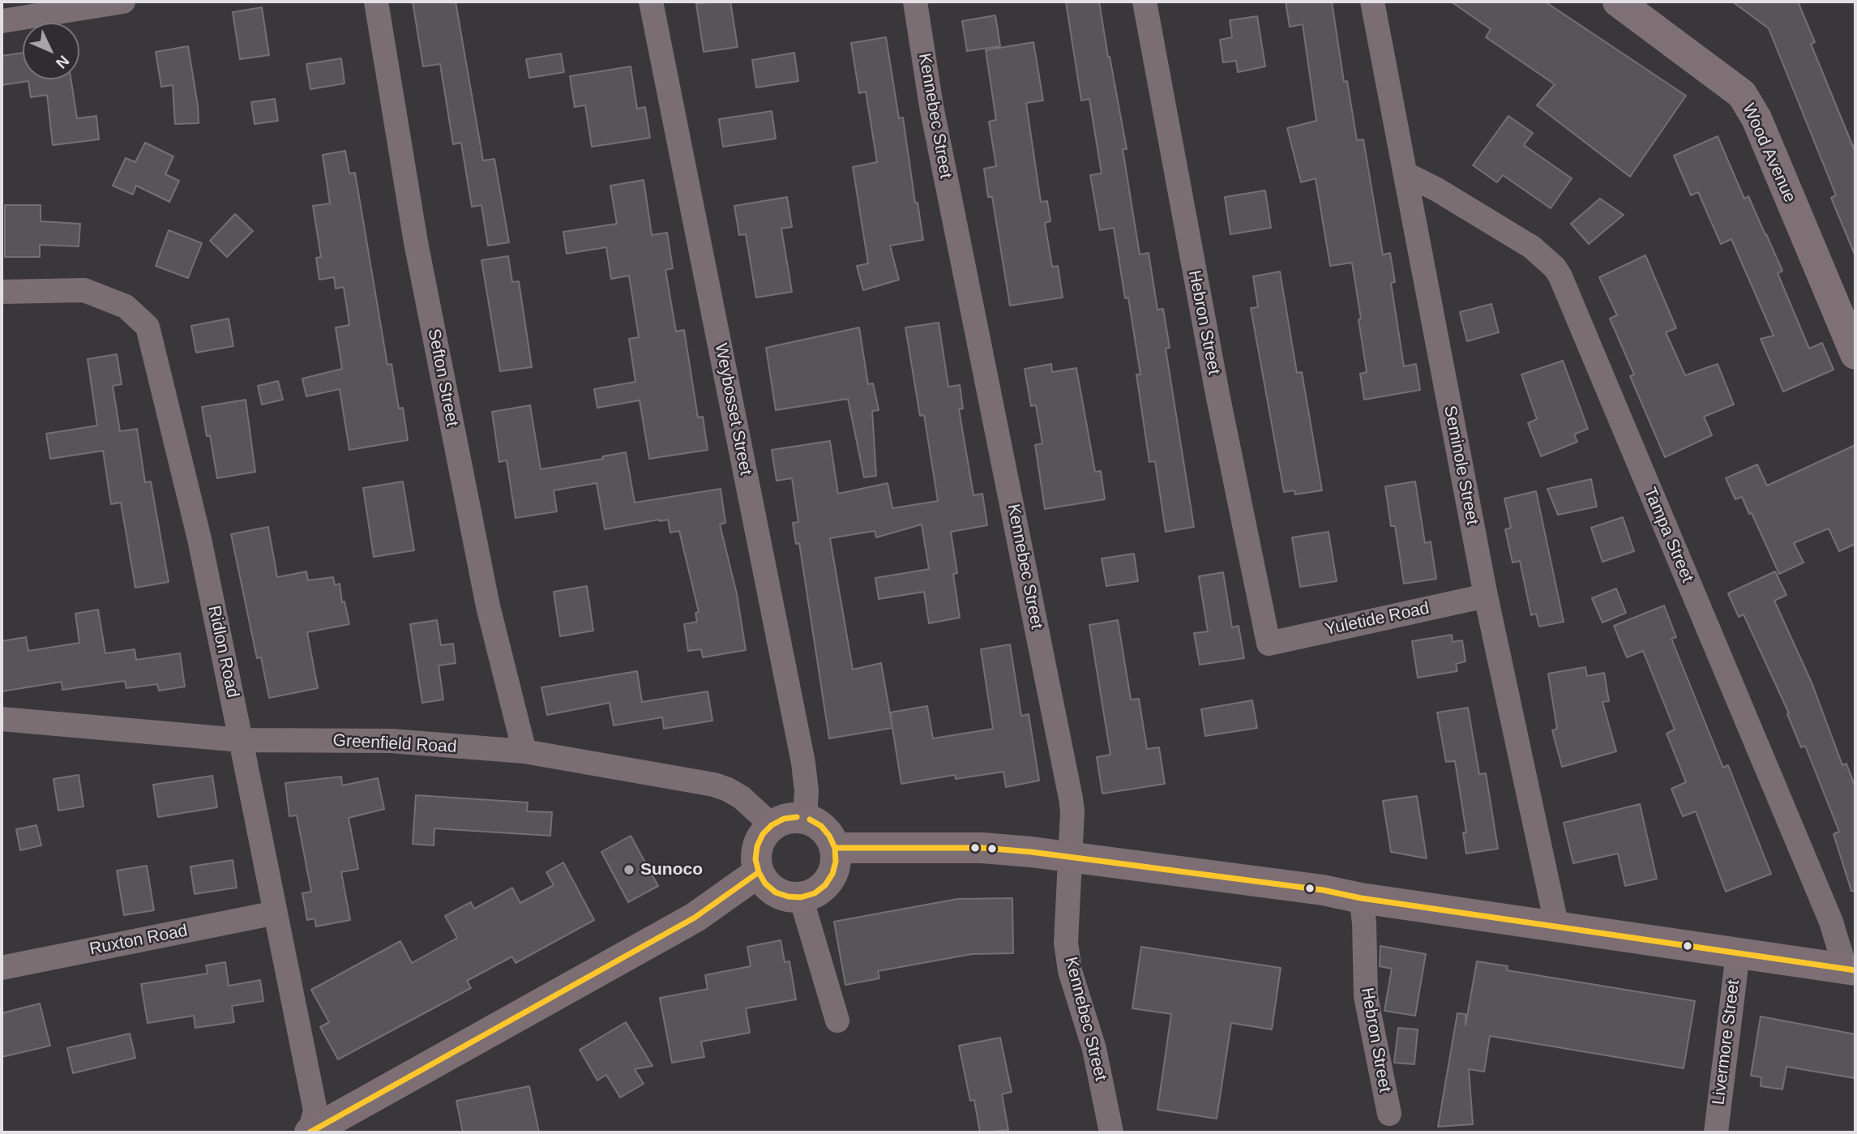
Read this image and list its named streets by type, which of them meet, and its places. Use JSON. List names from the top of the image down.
{
  "streets": {
    "main road": ["Wood Avenue"],
    "street": [
      "Kennebec Street",
      "Hebron Street",
      "Sefton Street",
      "Weybosset Street",
      "Seminole Street",
      "Tampa Street",
      "Yuletide Road",
      "Ridlon Road",
      "Greenfield Road",
      "Ruxton Road",
      "Livermore Street"
    ]
  },
  "crossings": [
    ["Hebron Street", "Yuletide Road"],
    ["Sefton Street", "Greenfield Road"],
    ["Weybosset Street", "Greenfield Road"],
    ["Seminole Street", "Tampa Street"],
    ["Seminole Street", "Yuletide Road"],
    ["Ridlon Road", "Greenfield Road"],
    ["Ridlon Road", "Ruxton Road"]
  ],
  "places": ["Sunoco"],
  "north": "bottom right"
}
